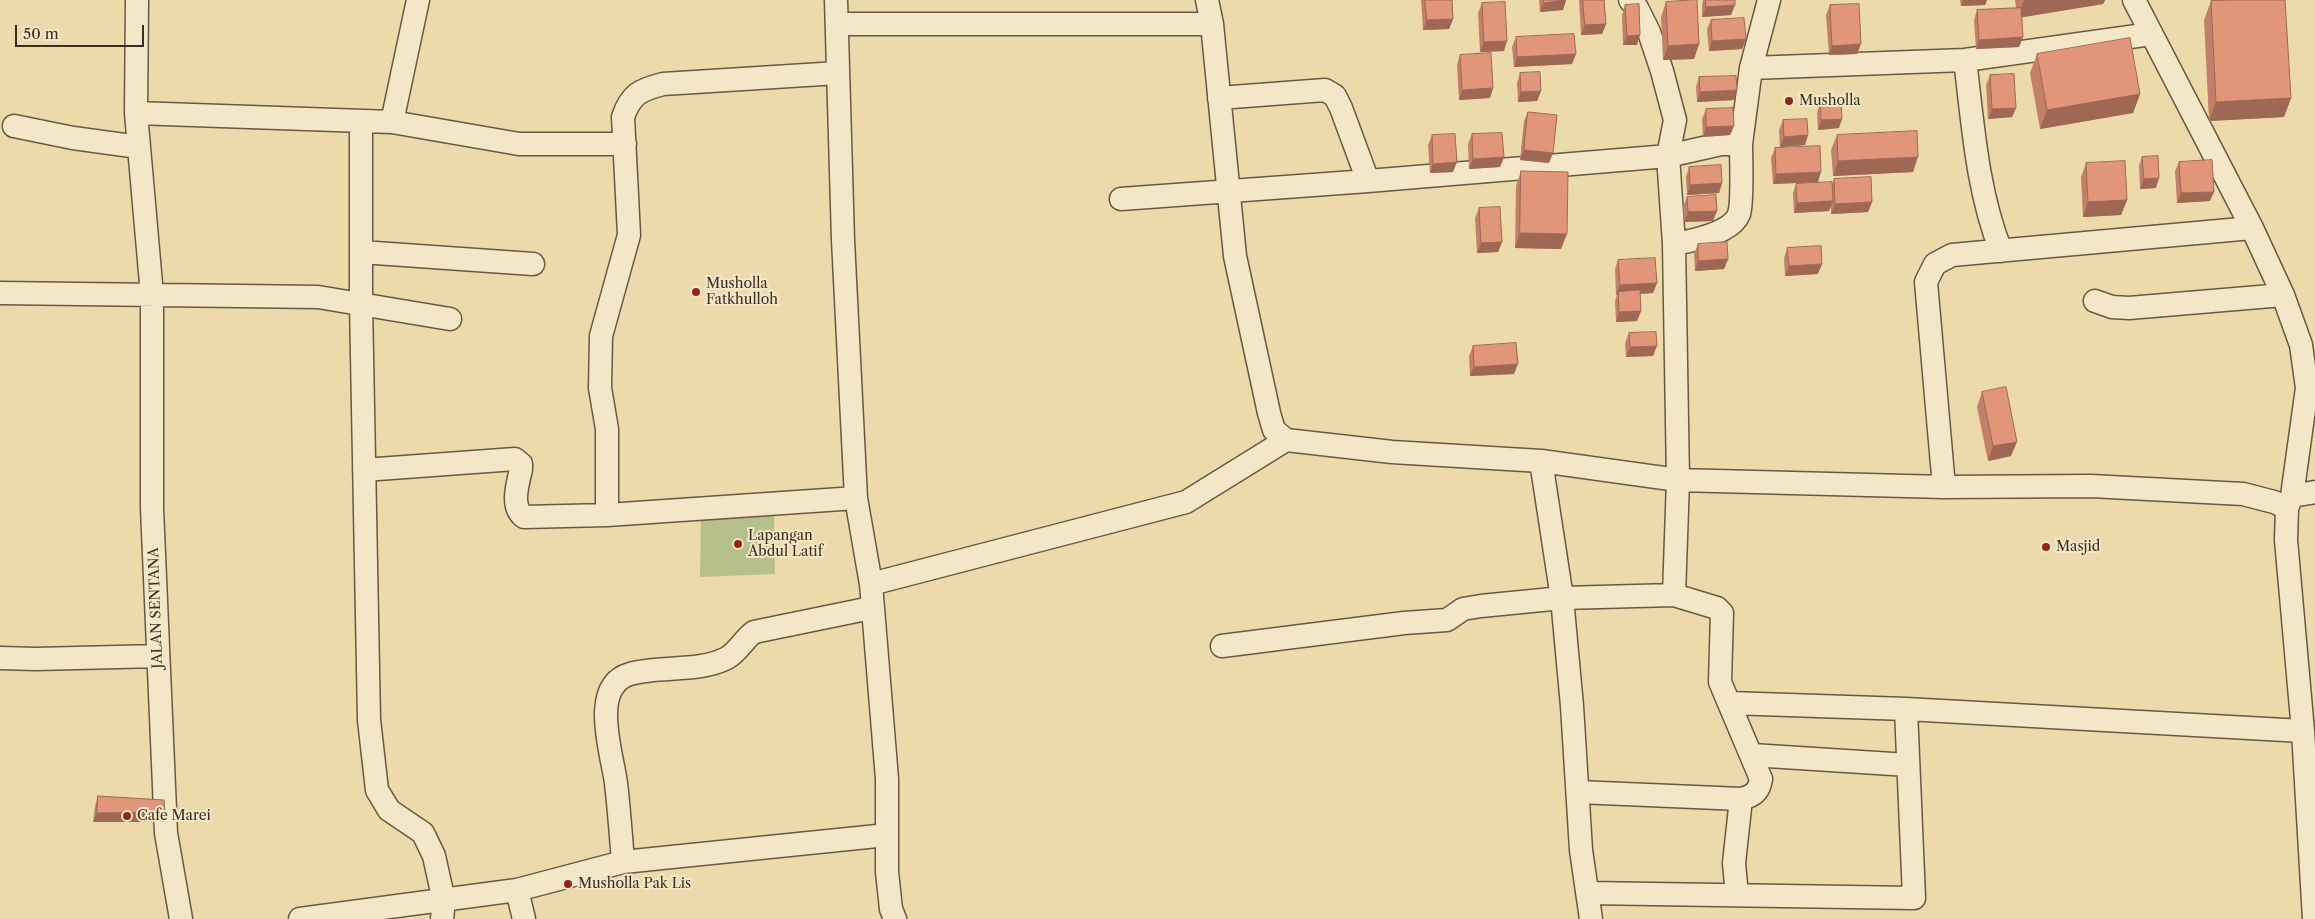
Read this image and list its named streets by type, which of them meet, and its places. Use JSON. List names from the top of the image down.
{
  "streets": {
    "street": ["JALAN SENTANA"]
  },
  "places": [
    "Musholla",
    "Musholla Fatkhulloh",
    "Lapangan Abdul Latif",
    "Masjid",
    "Cafe Marei",
    "Musholla Pak Lis"
  ],
  "scale_bar": "50 m"
}
